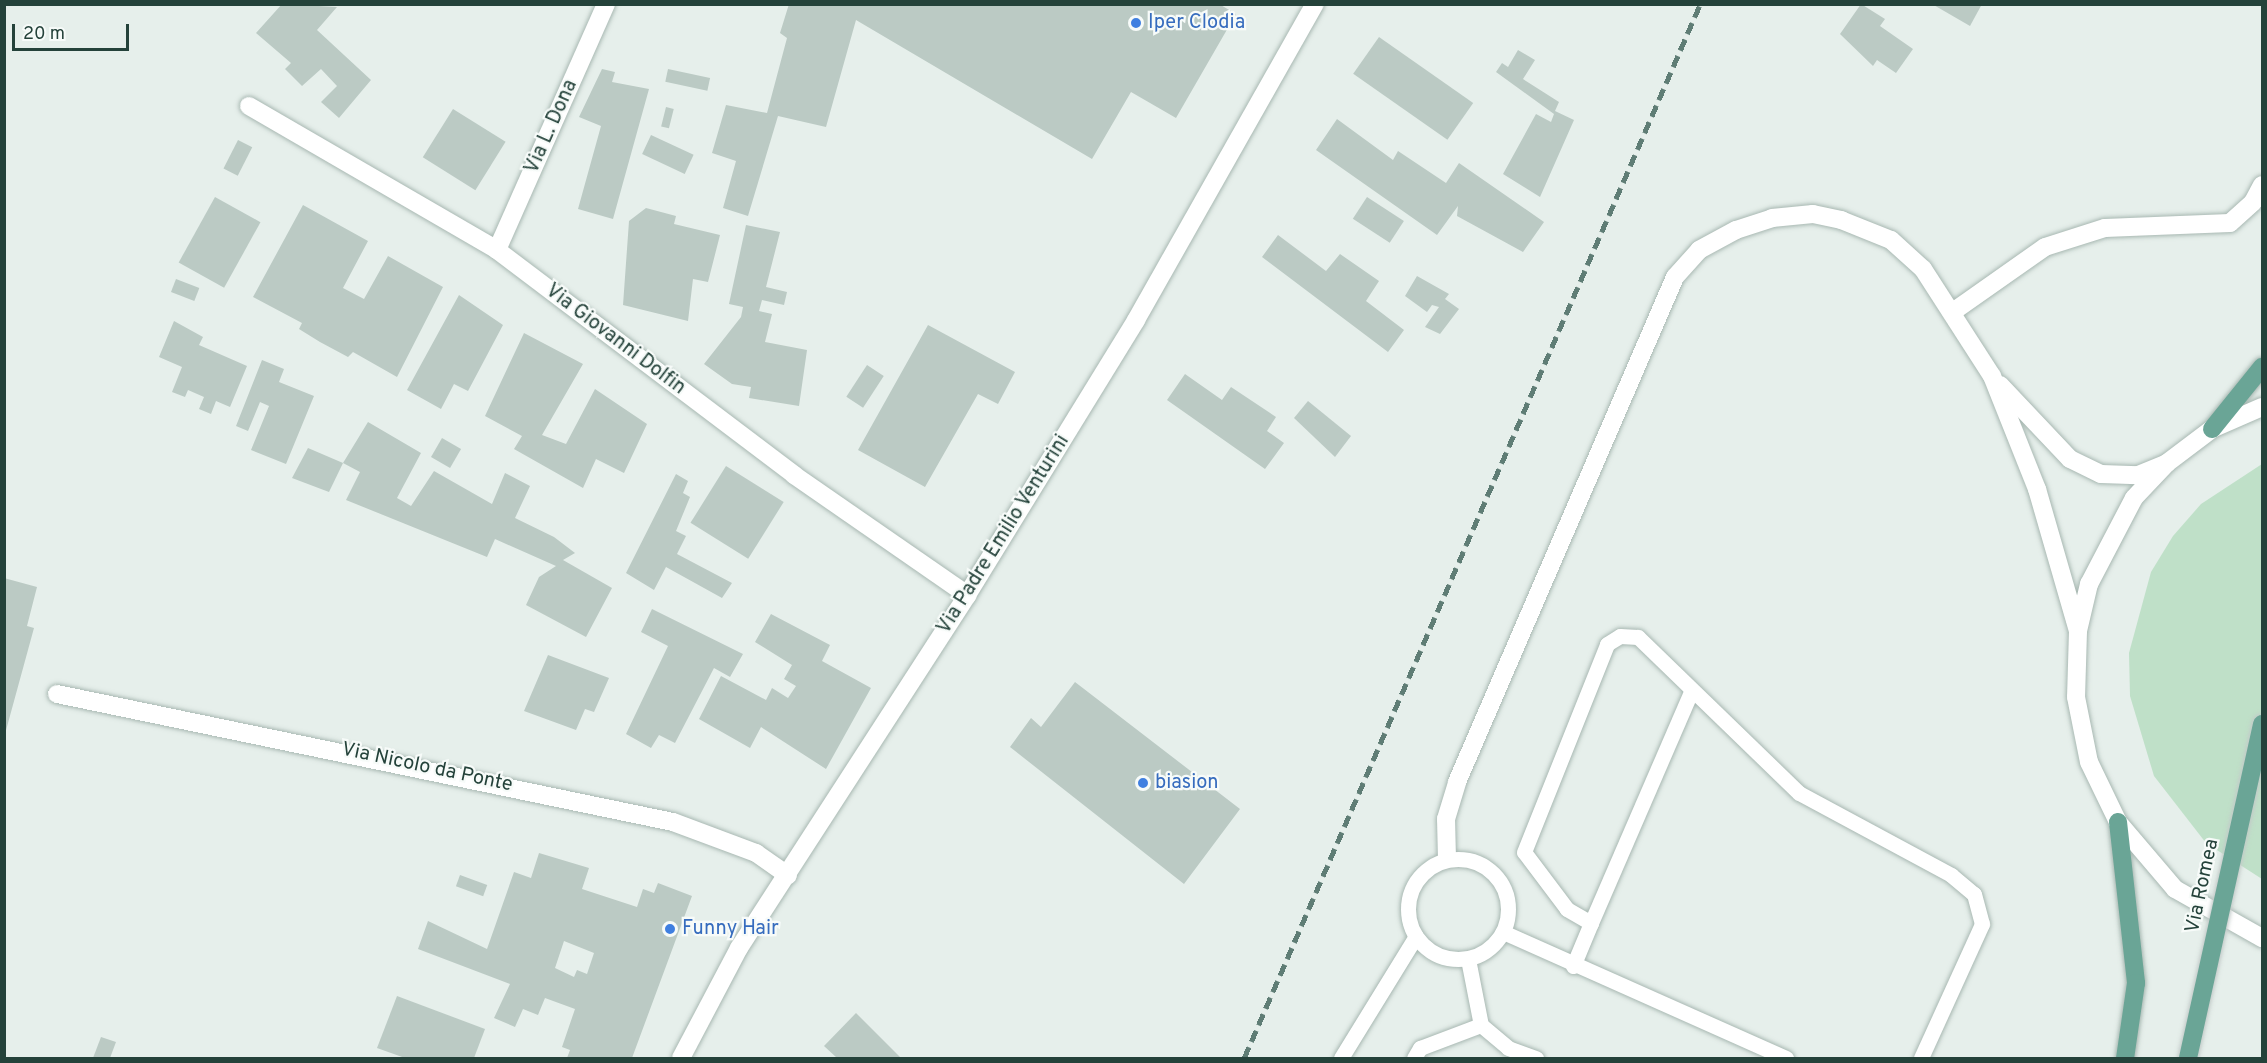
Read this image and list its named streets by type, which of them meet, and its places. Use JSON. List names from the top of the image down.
{
  "streets": {
    "main road": ["Via Romea"],
    "street": [
      "Via L. Dona",
      "Via Giovanni Dolfin",
      "Via Padre Emilio Venturini",
      "Via Nicolo da Ponte"
    ]
  },
  "crossings": [
    ["Via L. Dona", "Via Giovanni Dolfin"],
    ["Via Giovanni Dolfin", "Via Padre Emilio Venturini"],
    ["Via Padre Emilio Venturini", "Via Nicolo da Ponte"]
  ],
  "places": ["Iper Clodia", "biasion", "Funny Hair"],
  "scale_bar": "20 m"
}
